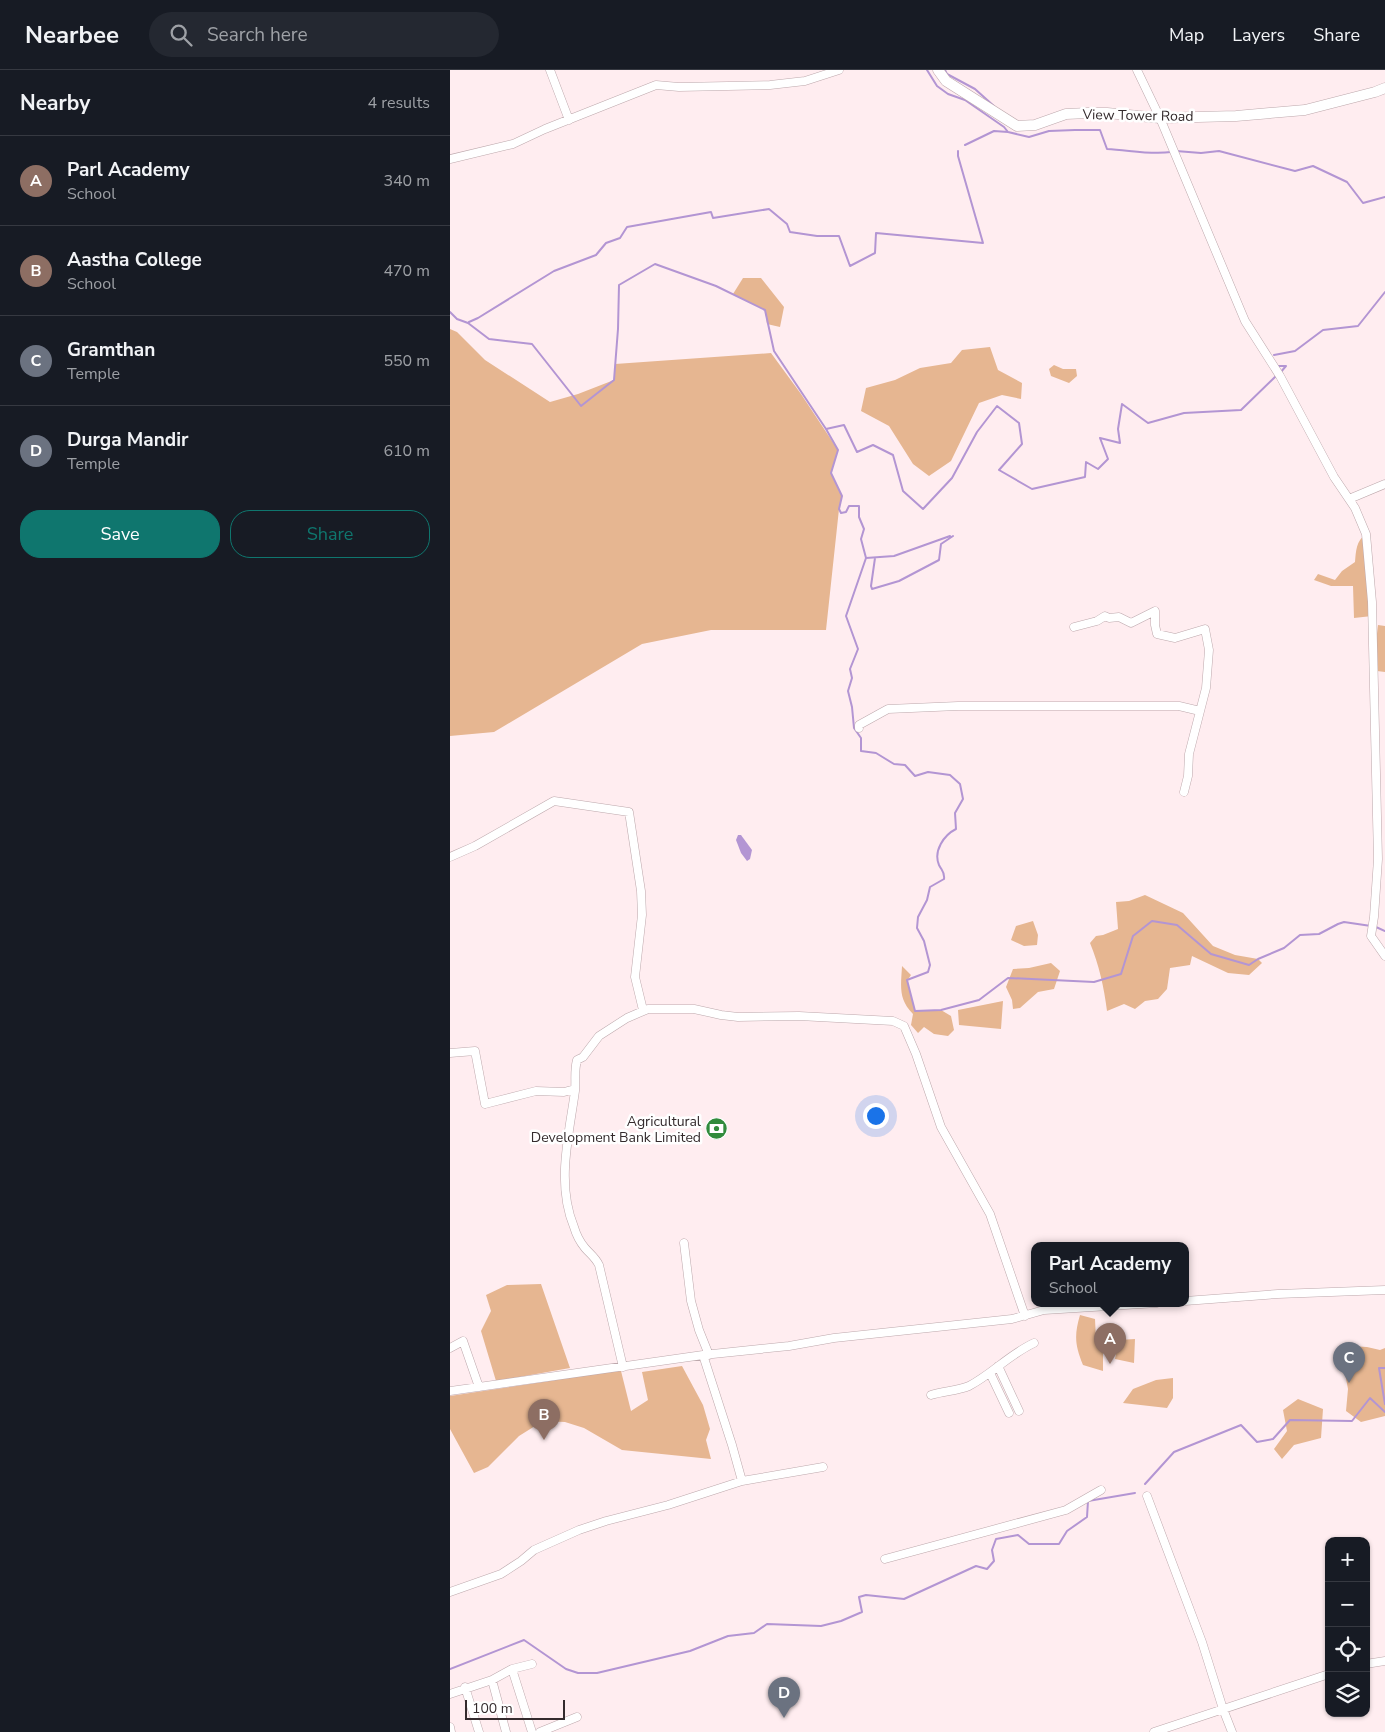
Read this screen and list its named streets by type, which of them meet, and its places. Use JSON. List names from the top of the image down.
{
  "streets": {
    "street": ["View Tower Road"]
  },
  "places": {
    "bank": ["Agricultural Development Bank Limited"]
  },
  "scale_bar": "100 m",
  "page": {
    "header": "Nearbee",
    "search": "Search here",
    "nav": ["Map", "Layers", "Share"],
    "heading": ["Nearby", "4 results"],
    "list": [
      {
        "mark": "A",
        "name": "Parl Academy",
        "note": "School",
        "value": "340 m"
      },
      {
        "mark": "B",
        "name": "Aastha College",
        "note": "School",
        "value": "470 m"
      },
      {
        "mark": "C",
        "name": "Gramthan",
        "note": "Temple",
        "value": "550 m"
      },
      {
        "mark": "D",
        "name": "Durga Mandir",
        "note": "Temple",
        "value": "610 m"
      }
    ],
    "buttons": ["Save", "Share"],
    "popup": ["Parl Academy", "School"],
    "pins": [
      "A",
      "C",
      "B",
      "D"
    ],
    "map_buttons": ["+", "−"],
    "scale": "100 m"
  }
}
